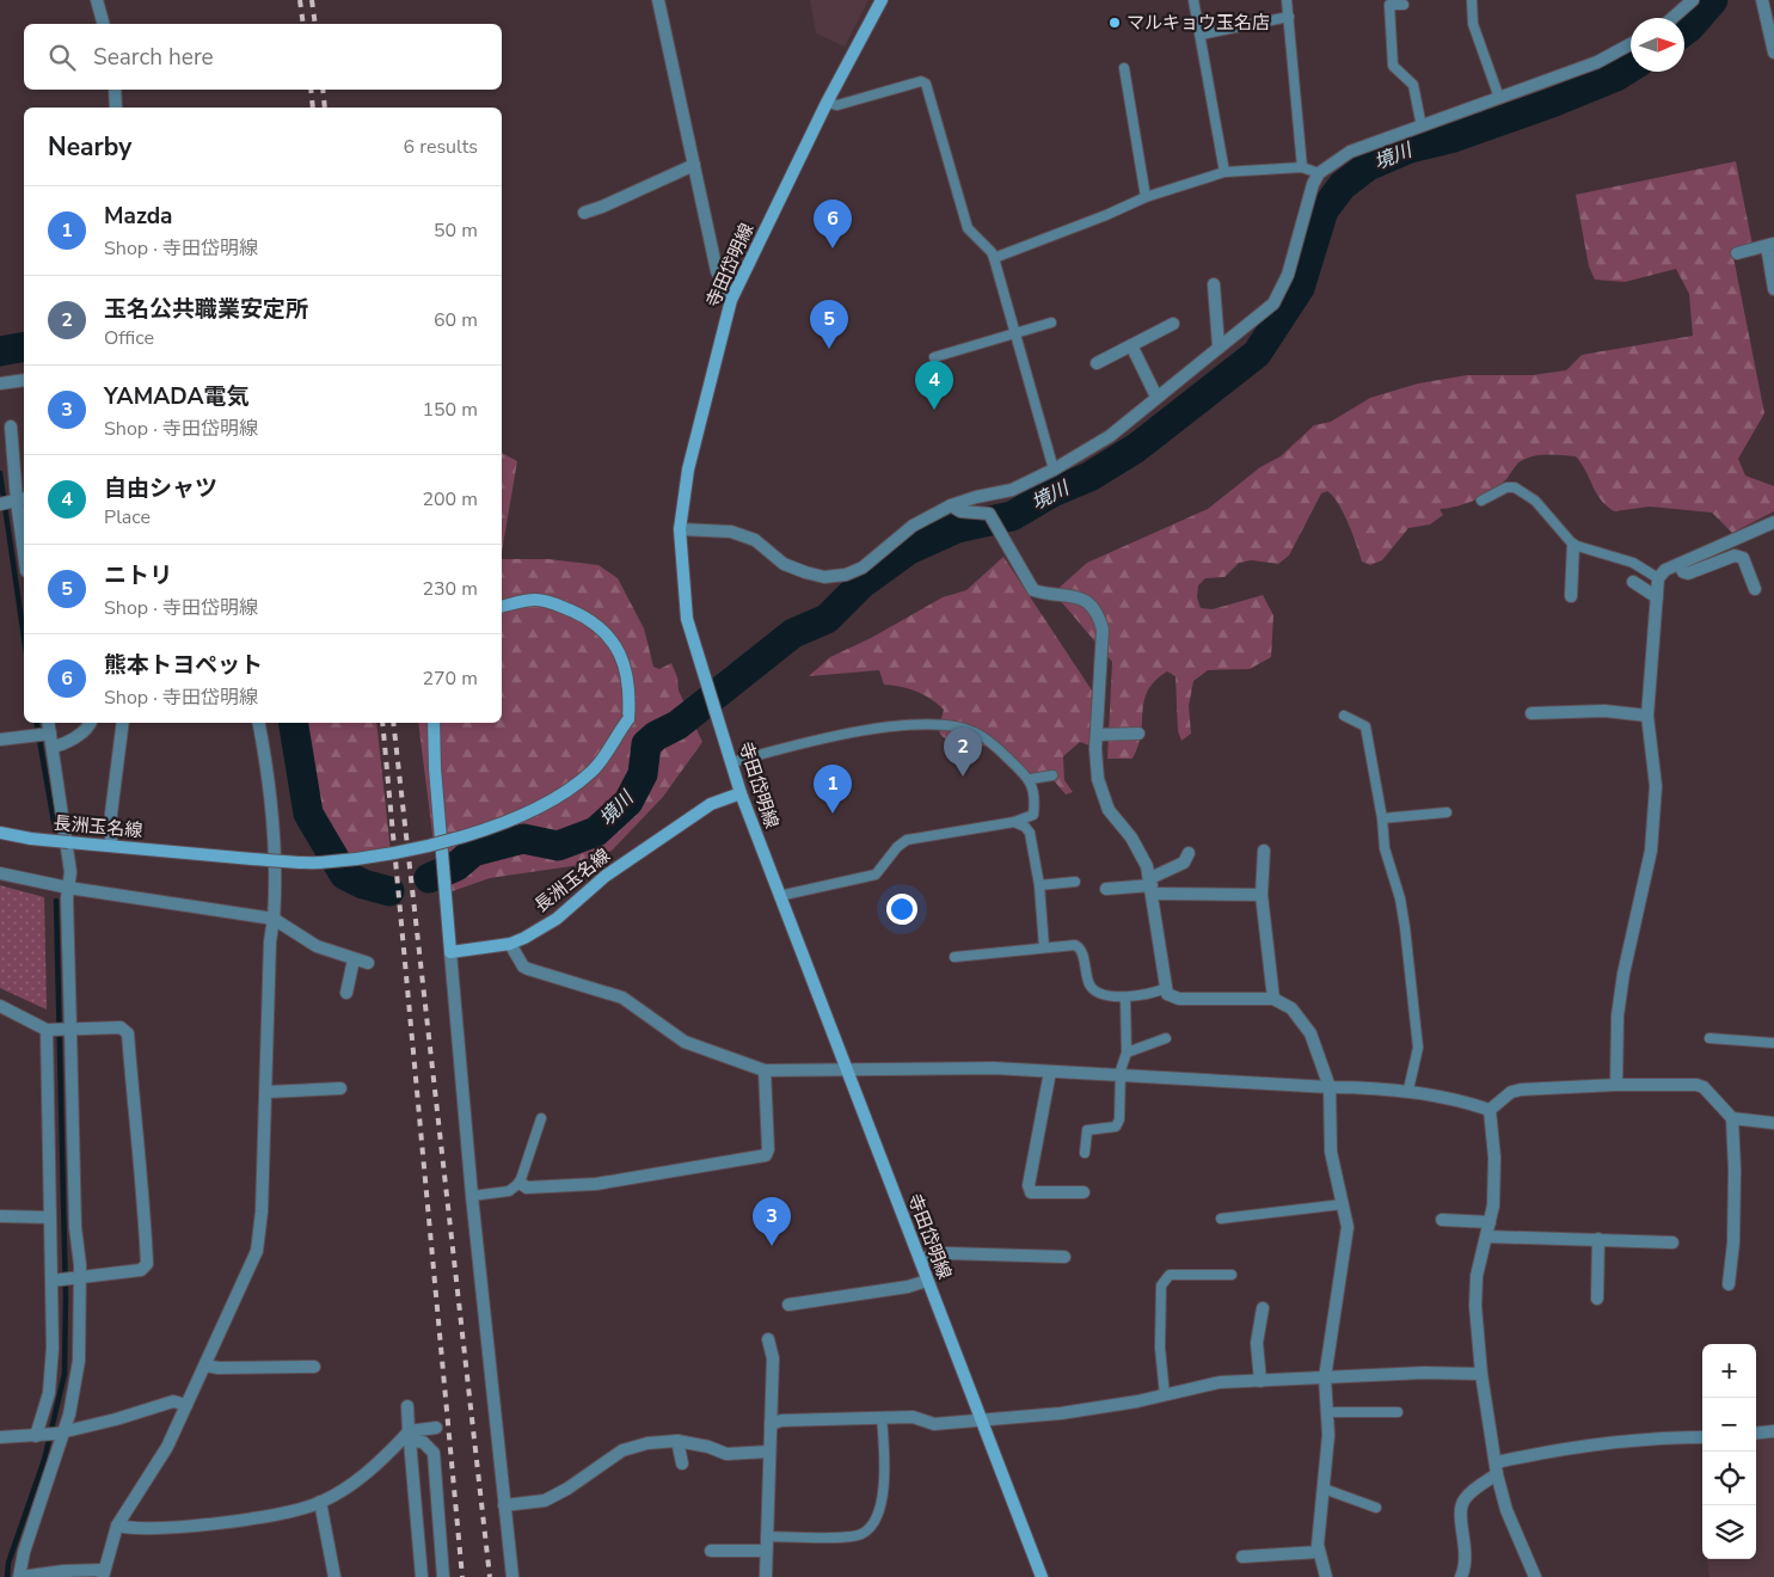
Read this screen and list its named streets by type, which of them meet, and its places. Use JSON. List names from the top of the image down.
{
  "streets": {
    "main road": ["寺田岱明線", "長洲玉名線"]
  },
  "crossings": [
    ["寺田岱明線", "長洲玉名線"]
  ],
  "water": ["境川"],
  "places": ["マルキョウ玉名店"],
  "north": "right",
  "page": {
    "search": "Search here",
    "heading": ["Nearby", "6 results"],
    "list": [
      {
        "mark": "1",
        "name": "Mazda",
        "note": "Shop · 寺田岱明線",
        "value": "50 m"
      },
      {
        "mark": "2",
        "name": "玉名公共職業安定所",
        "note": "Office",
        "value": "60 m"
      },
      {
        "mark": "3",
        "name": "YAMADA電気",
        "note": "Shop · 寺田岱明線",
        "value": "150 m"
      },
      {
        "mark": "4",
        "name": "自由シャツ",
        "note": "Place",
        "value": "200 m"
      },
      {
        "mark": "5",
        "name": "ニトリ",
        "note": "Shop · 寺田岱明線",
        "value": "230 m"
      },
      {
        "mark": "6",
        "name": "熊本トヨペット",
        "note": "Shop · 寺田岱明線",
        "value": "270 m"
      }
    ],
    "pins": [
      "6",
      "5",
      "4",
      "2",
      "1",
      "3"
    ],
    "map_buttons": ["+", "−"]
  }
}
